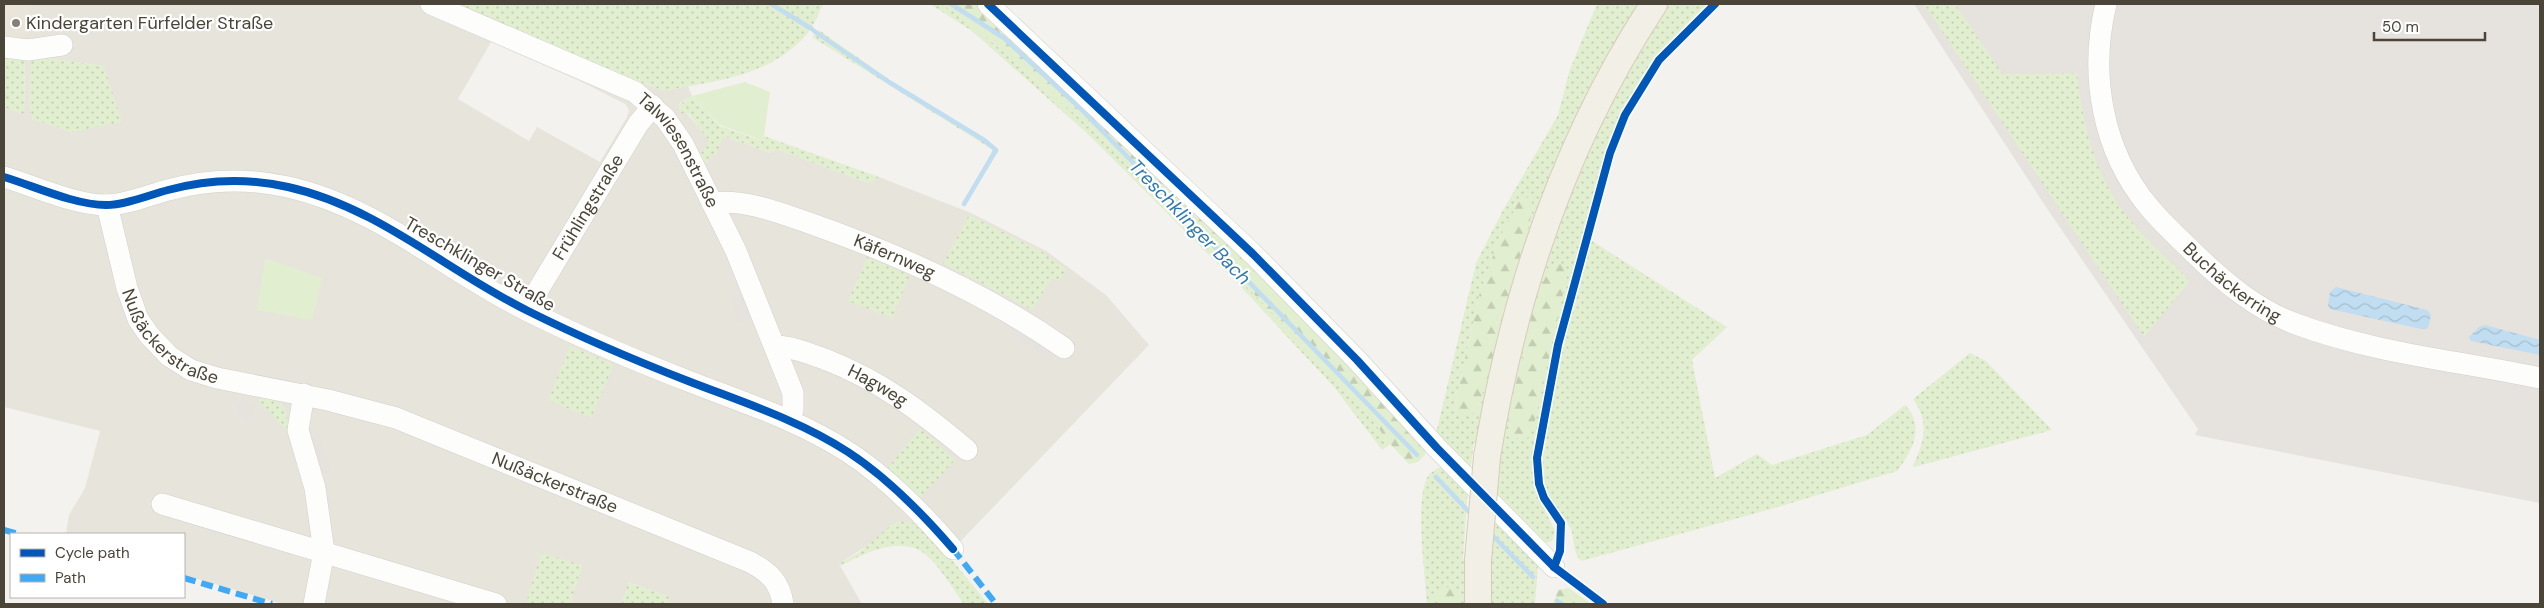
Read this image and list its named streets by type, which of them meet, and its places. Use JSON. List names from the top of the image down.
{
  "streets": {
    "street": [
      "Talwiesenstraße",
      "Frühlingstraße",
      "Käfernweg",
      "Treschklinger Straße",
      "Buchäckerring",
      "Nußäckerstraße",
      "Hagweg"
    ]
  },
  "crossings": [
    ["Talwiesenstraße", "Frühlingstraße"],
    ["Talwiesenstraße", "Käfernweg"],
    ["Talwiesenstraße", "Treschklinger Straße"],
    ["Talwiesenstraße", "Hagweg"],
    ["Frühlingstraße", "Treschklinger Straße"],
    ["Treschklinger Straße", "Nußäckerstraße"]
  ],
  "water": ["Treschklinger Bach"],
  "places": ["Kindergarten Fürfelder Straße"],
  "legend": ["Cycle path", "Path"],
  "scale_bar": "50 m"
}
